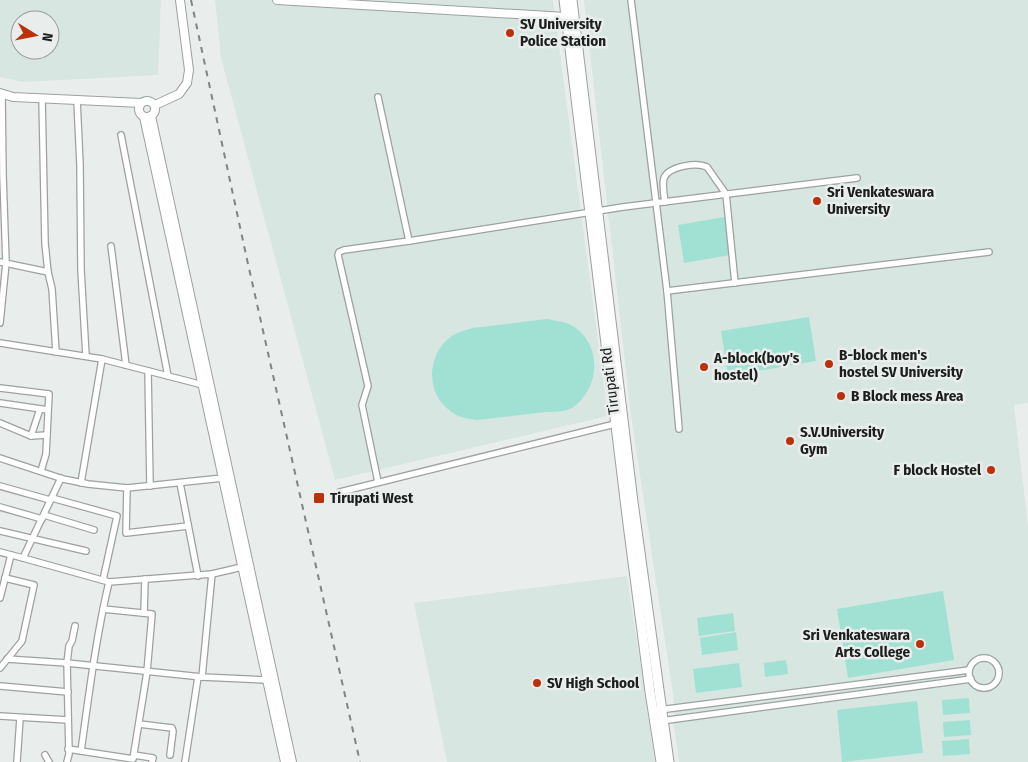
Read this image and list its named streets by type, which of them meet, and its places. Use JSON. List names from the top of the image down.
{
  "streets": {
    "main road": ["Tirupati Rd"]
  },
  "places": {
    "other": [
      "SV University Police Station",
      "Sri Venkateswara University",
      "B-block men's hostel SV University",
      "A-block(boy's hostel)",
      "B Block mess Area",
      "S.V.University Gym",
      "F block Hostel",
      "Sri Venkateswara Arts College",
      "SV High School"
    ],
    "transit": ["Tirupati West"]
  },
  "north": "right"
}
